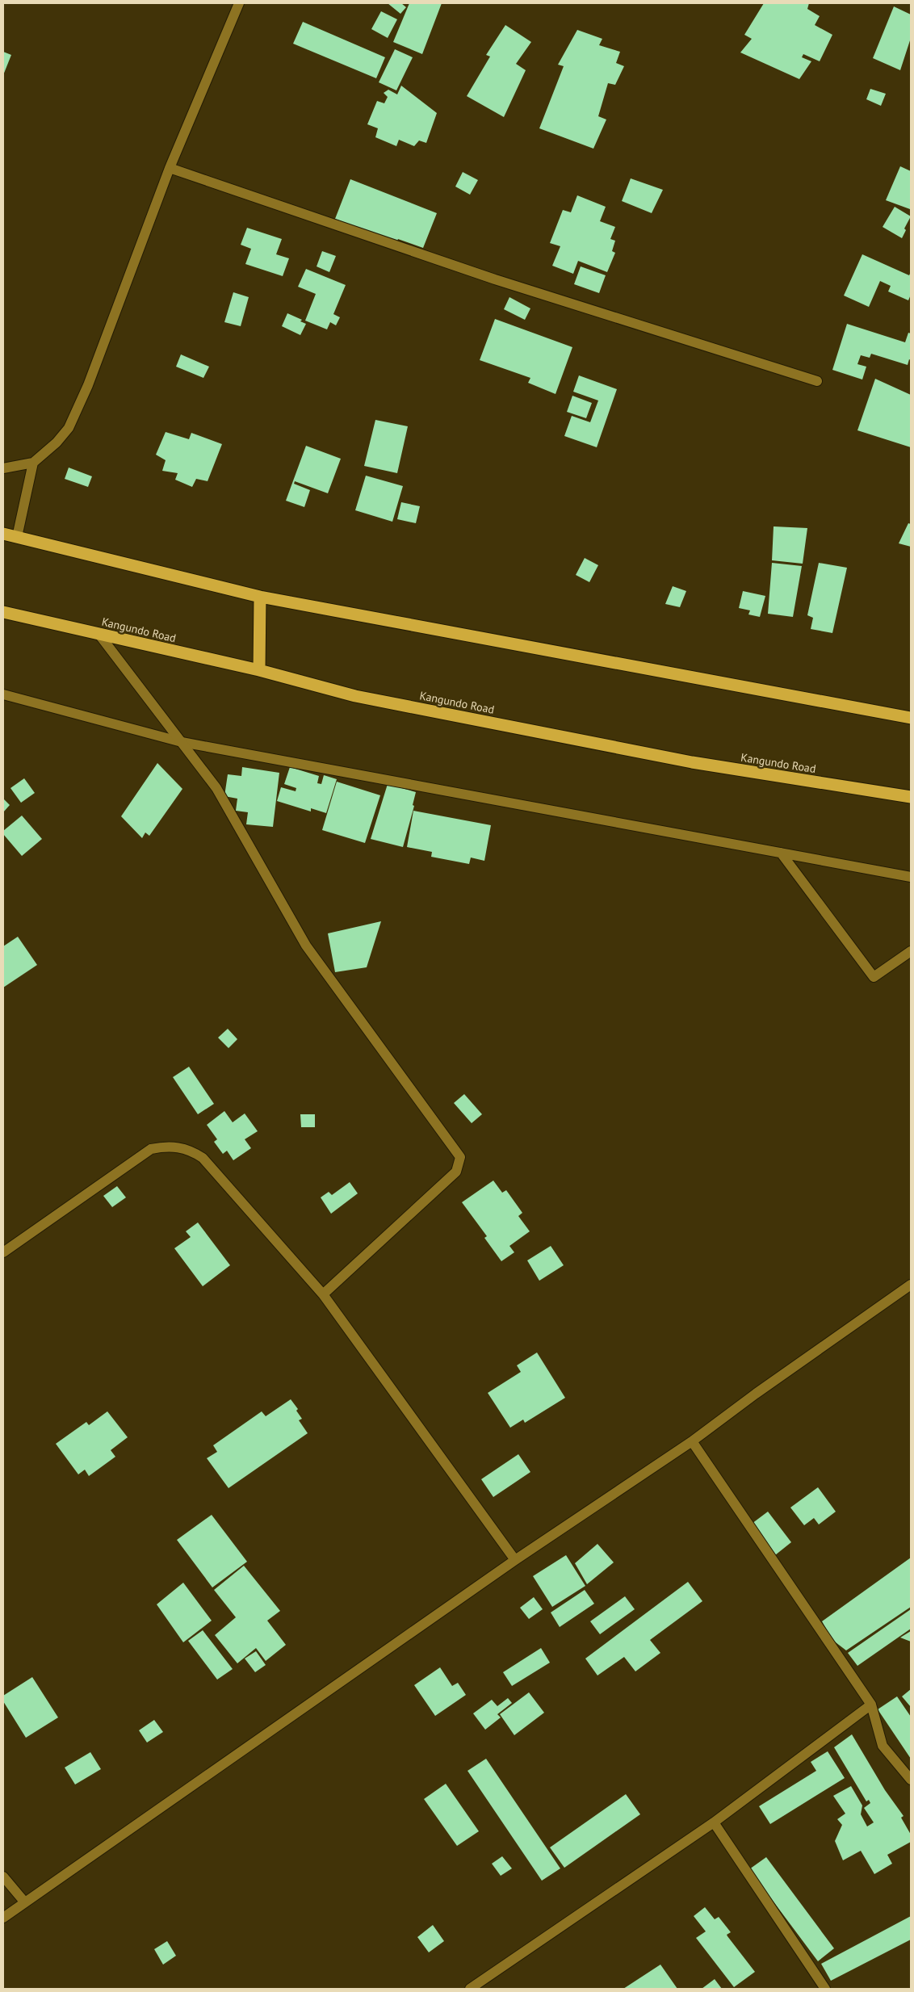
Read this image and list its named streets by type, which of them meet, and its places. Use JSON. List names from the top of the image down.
{
  "streets": {
    "highway": ["Kangundo Road"]
  }
}
